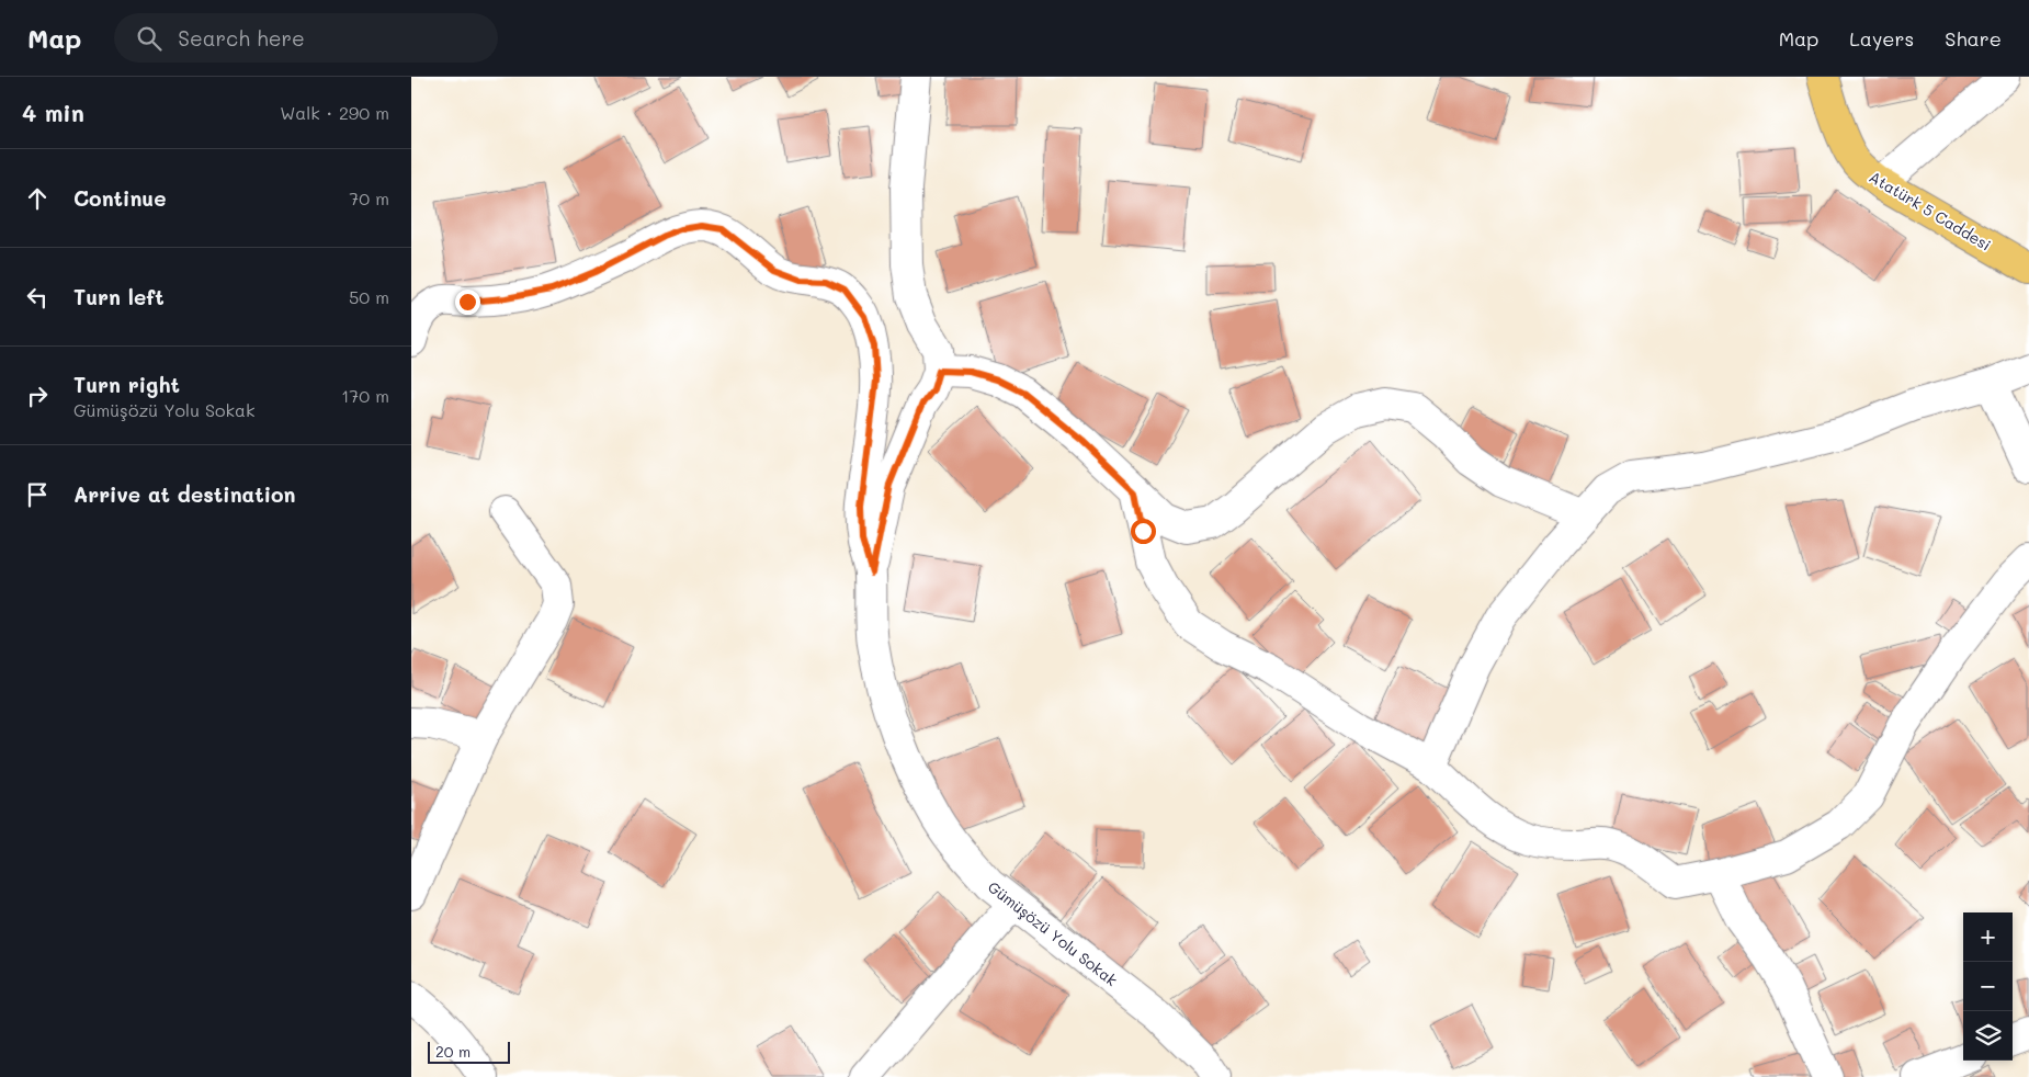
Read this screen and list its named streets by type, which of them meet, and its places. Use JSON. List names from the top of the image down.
{
  "streets": {
    "main road": ["Atatürk 5 Caddesi"],
    "street": ["Gümüşözü Yolu Sokak"]
  },
  "scale_bar": "20 m",
  "page": {
    "header": "Map",
    "search": "Search here",
    "nav": ["Map", "Layers", "Share"],
    "heading": ["4 min", "Walk · 290 m"],
    "list": [
      ["Continue", "70 m"],
      ["Turn left", "50 m"],
      ["Turn right", "Gümüşözü Yolu Sokak", "170 m"],
      "Arrive at destination"
    ],
    "map_buttons": ["+", "−"],
    "scale": "20 m"
  }
}
